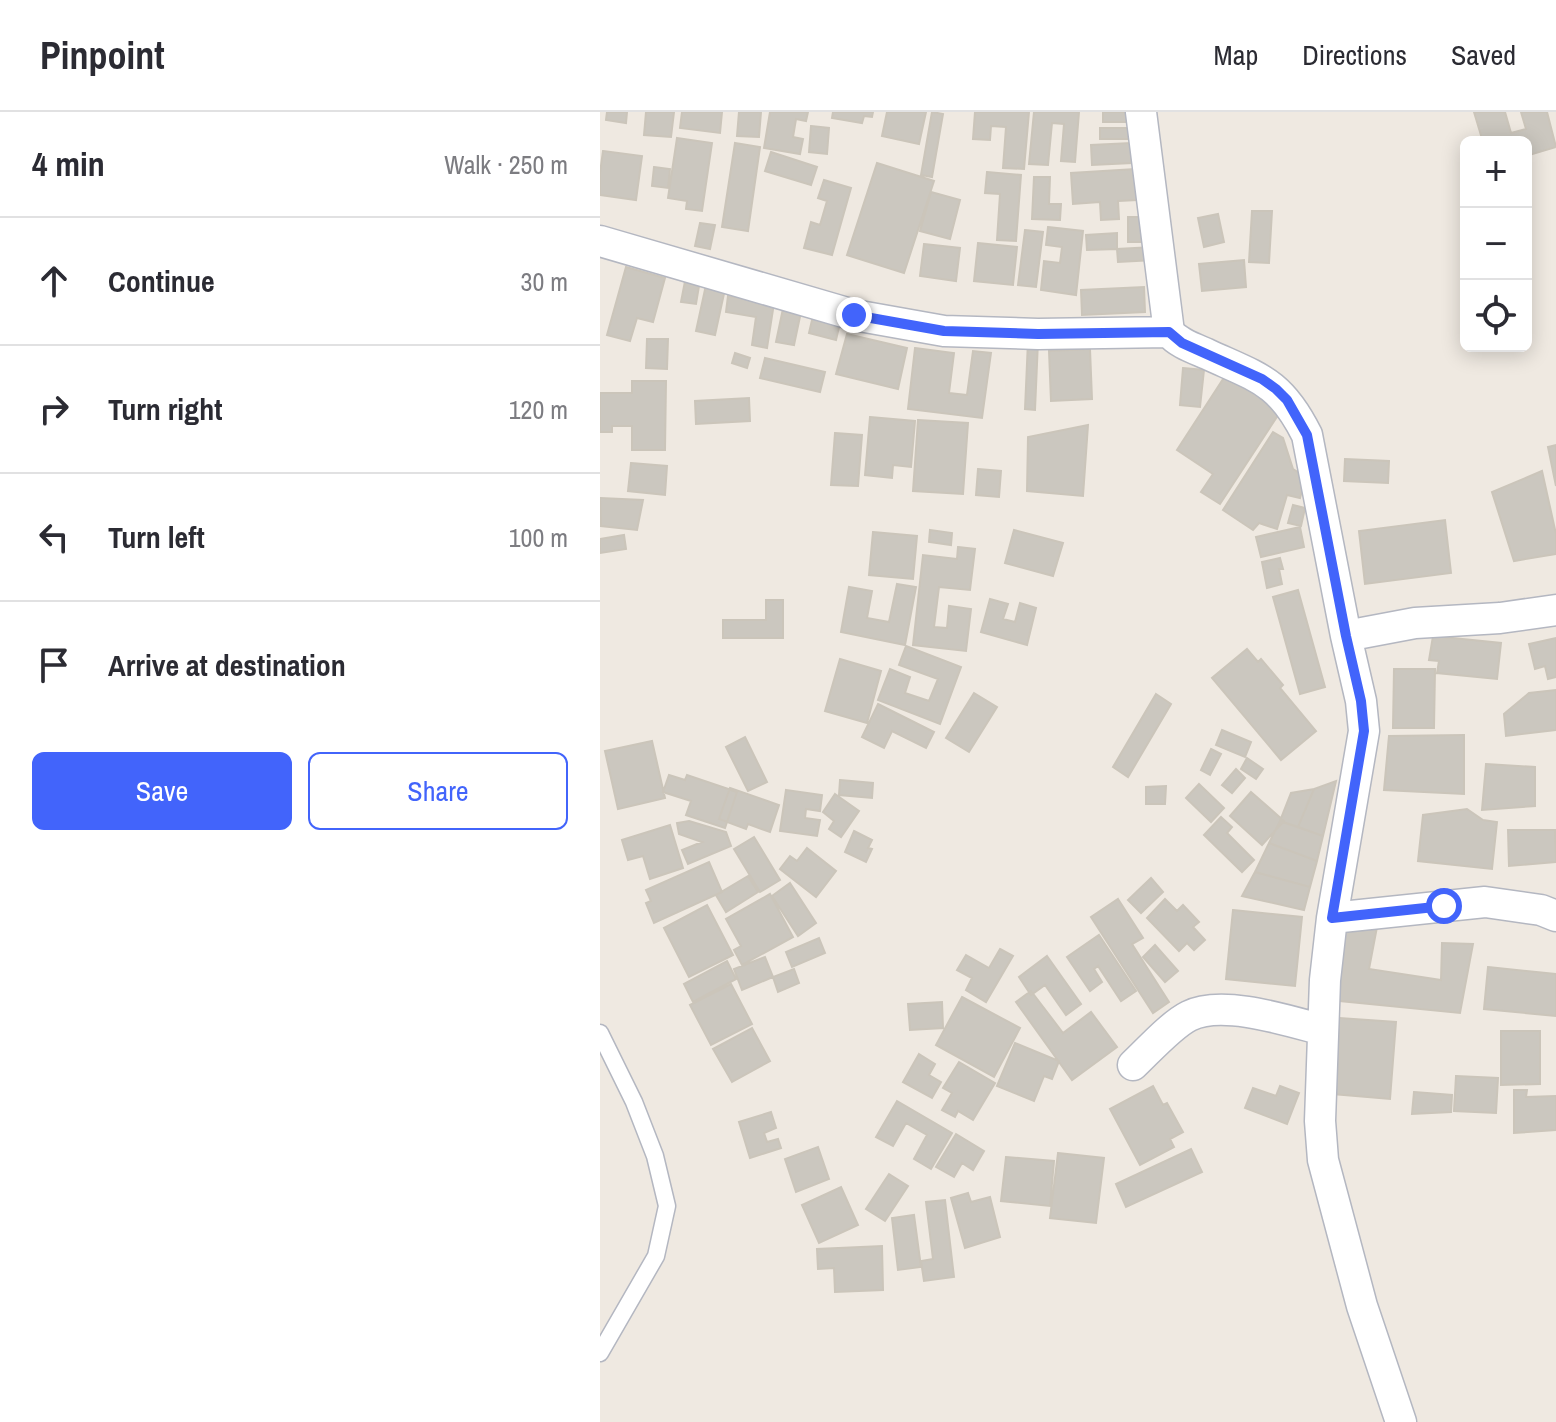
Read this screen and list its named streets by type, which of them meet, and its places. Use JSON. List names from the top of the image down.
{
  "page": {
    "header": "Pinpoint",
    "nav": ["Map", "Directions", "Saved"],
    "heading": ["4 min", "Walk · 250 m"],
    "map_buttons": ["+", "−"],
    "list": [
      ["Continue", "30 m"],
      ["Turn right", "120 m"],
      ["Turn left", "100 m"],
      "Arrive at destination"
    ],
    "buttons": ["Save", "Share"]
  }
}
